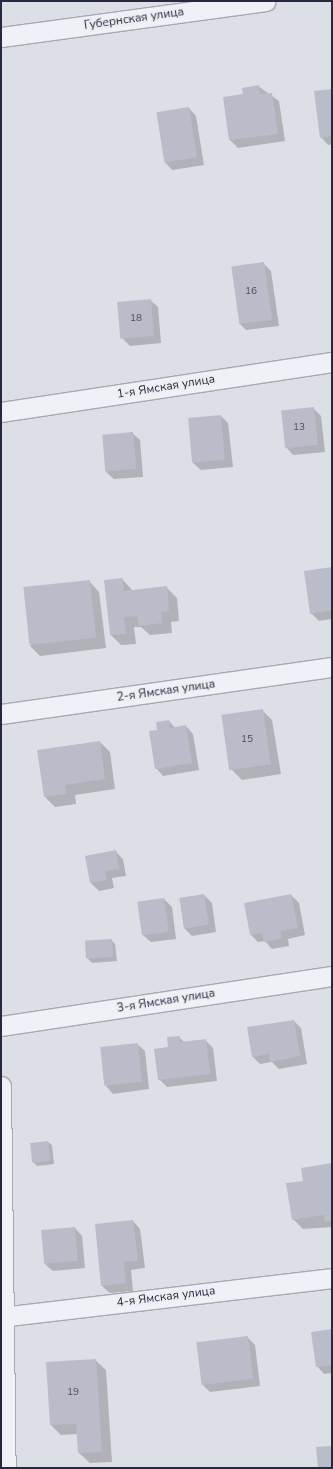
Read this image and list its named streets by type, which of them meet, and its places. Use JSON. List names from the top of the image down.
{
  "streets": {
    "street": [
      "Губернская улица",
      "1-я Ямская улица",
      "2-я Ямская улица",
      "3-я Ямская улица",
      "4-я Ямская улица"
    ]
  },
  "house_numbers": [
    "16",
    "18",
    "13",
    "15",
    "19"
  ]
}
